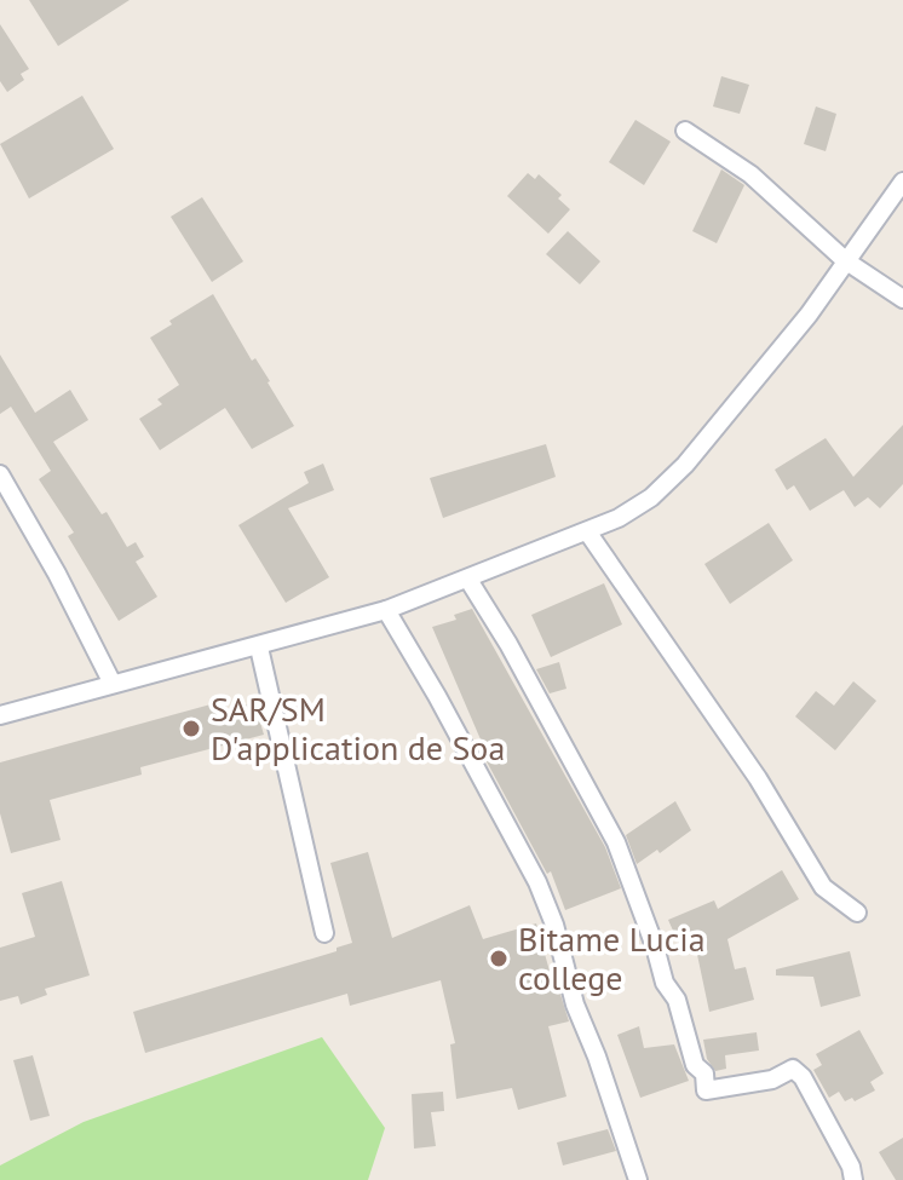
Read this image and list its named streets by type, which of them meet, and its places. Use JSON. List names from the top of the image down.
{
  "places": ["SAR/SM D'application de Soa", "Bitame Lucia college"]
}
